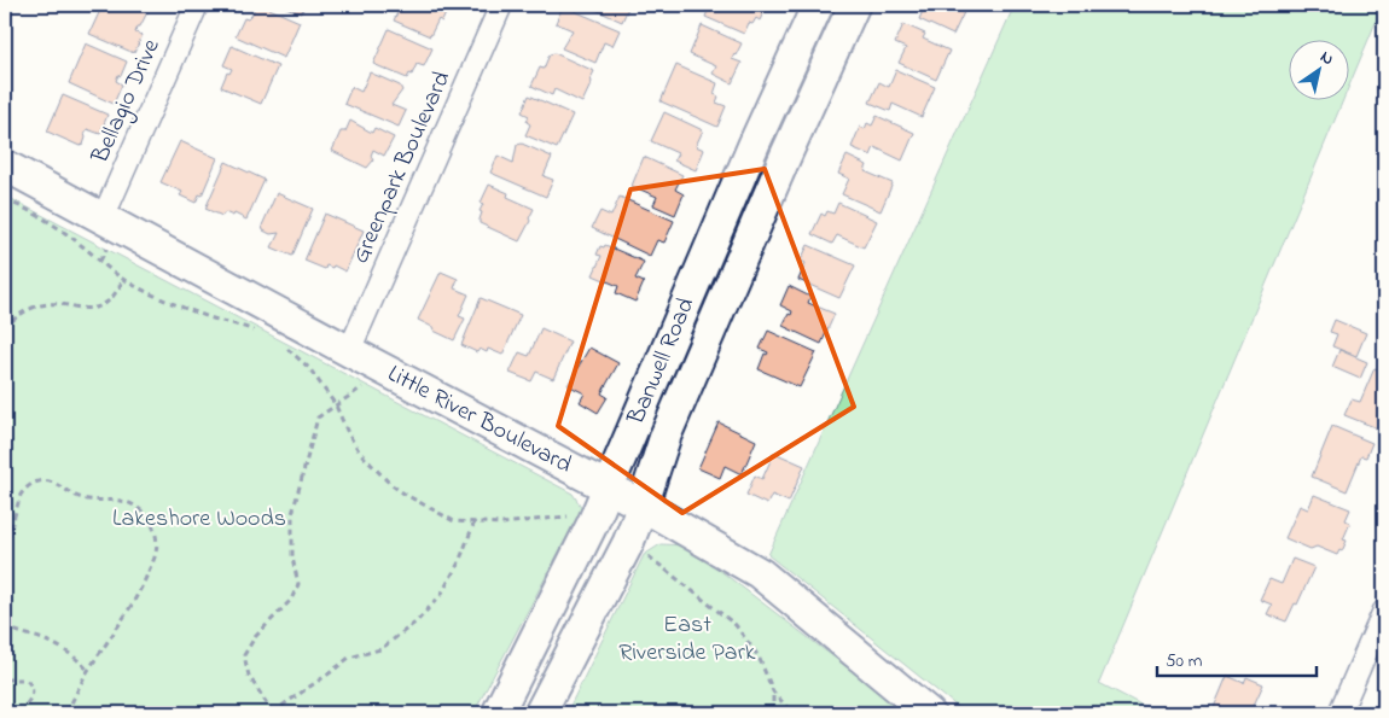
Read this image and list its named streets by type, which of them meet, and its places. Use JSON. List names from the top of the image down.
{
  "streets": {
    "street": [
      "Bellagio Drive",
      "Greenpark Boulevard",
      "Banwell Road",
      "Little River Boulevard"
    ]
  },
  "crossings": [
    ["Bellagio Drive", "Little River Boulevard"],
    ["Greenpark Boulevard", "Little River Boulevard"],
    ["Banwell Road", "Little River Boulevard"]
  ],
  "parks": ["Lakeshore Woods", "East Riverside Park"],
  "scale_bar": "50 m",
  "north": "top right"
}
